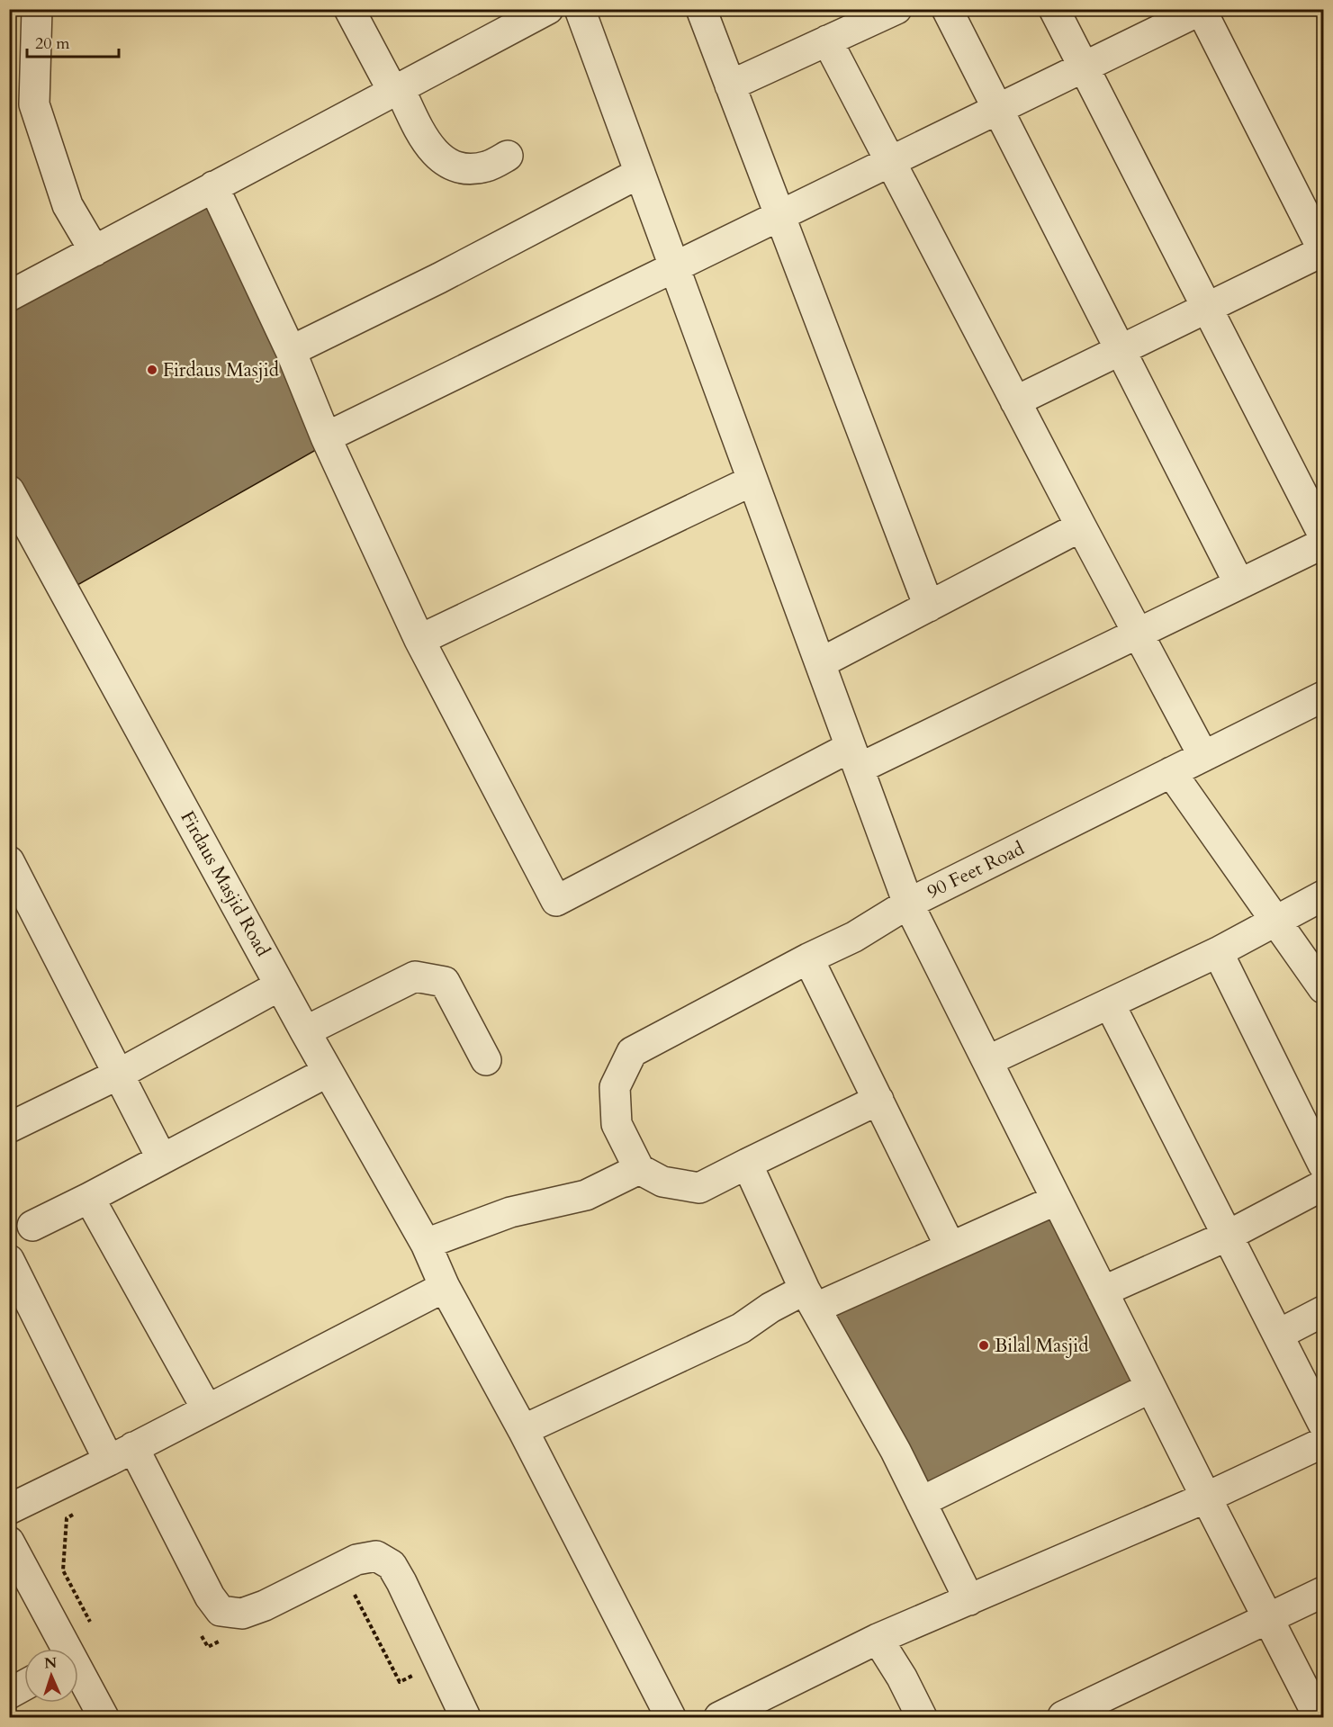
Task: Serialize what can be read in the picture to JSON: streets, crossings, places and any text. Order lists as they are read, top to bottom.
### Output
{
  "streets": {
    "street": ["90 Feet Road", "Firdaus Masjid Road"]
  },
  "places": ["Firdaus Masjid", "Bilal Masjid"],
  "scale_bar": "20 m",
  "north": "top"
}
